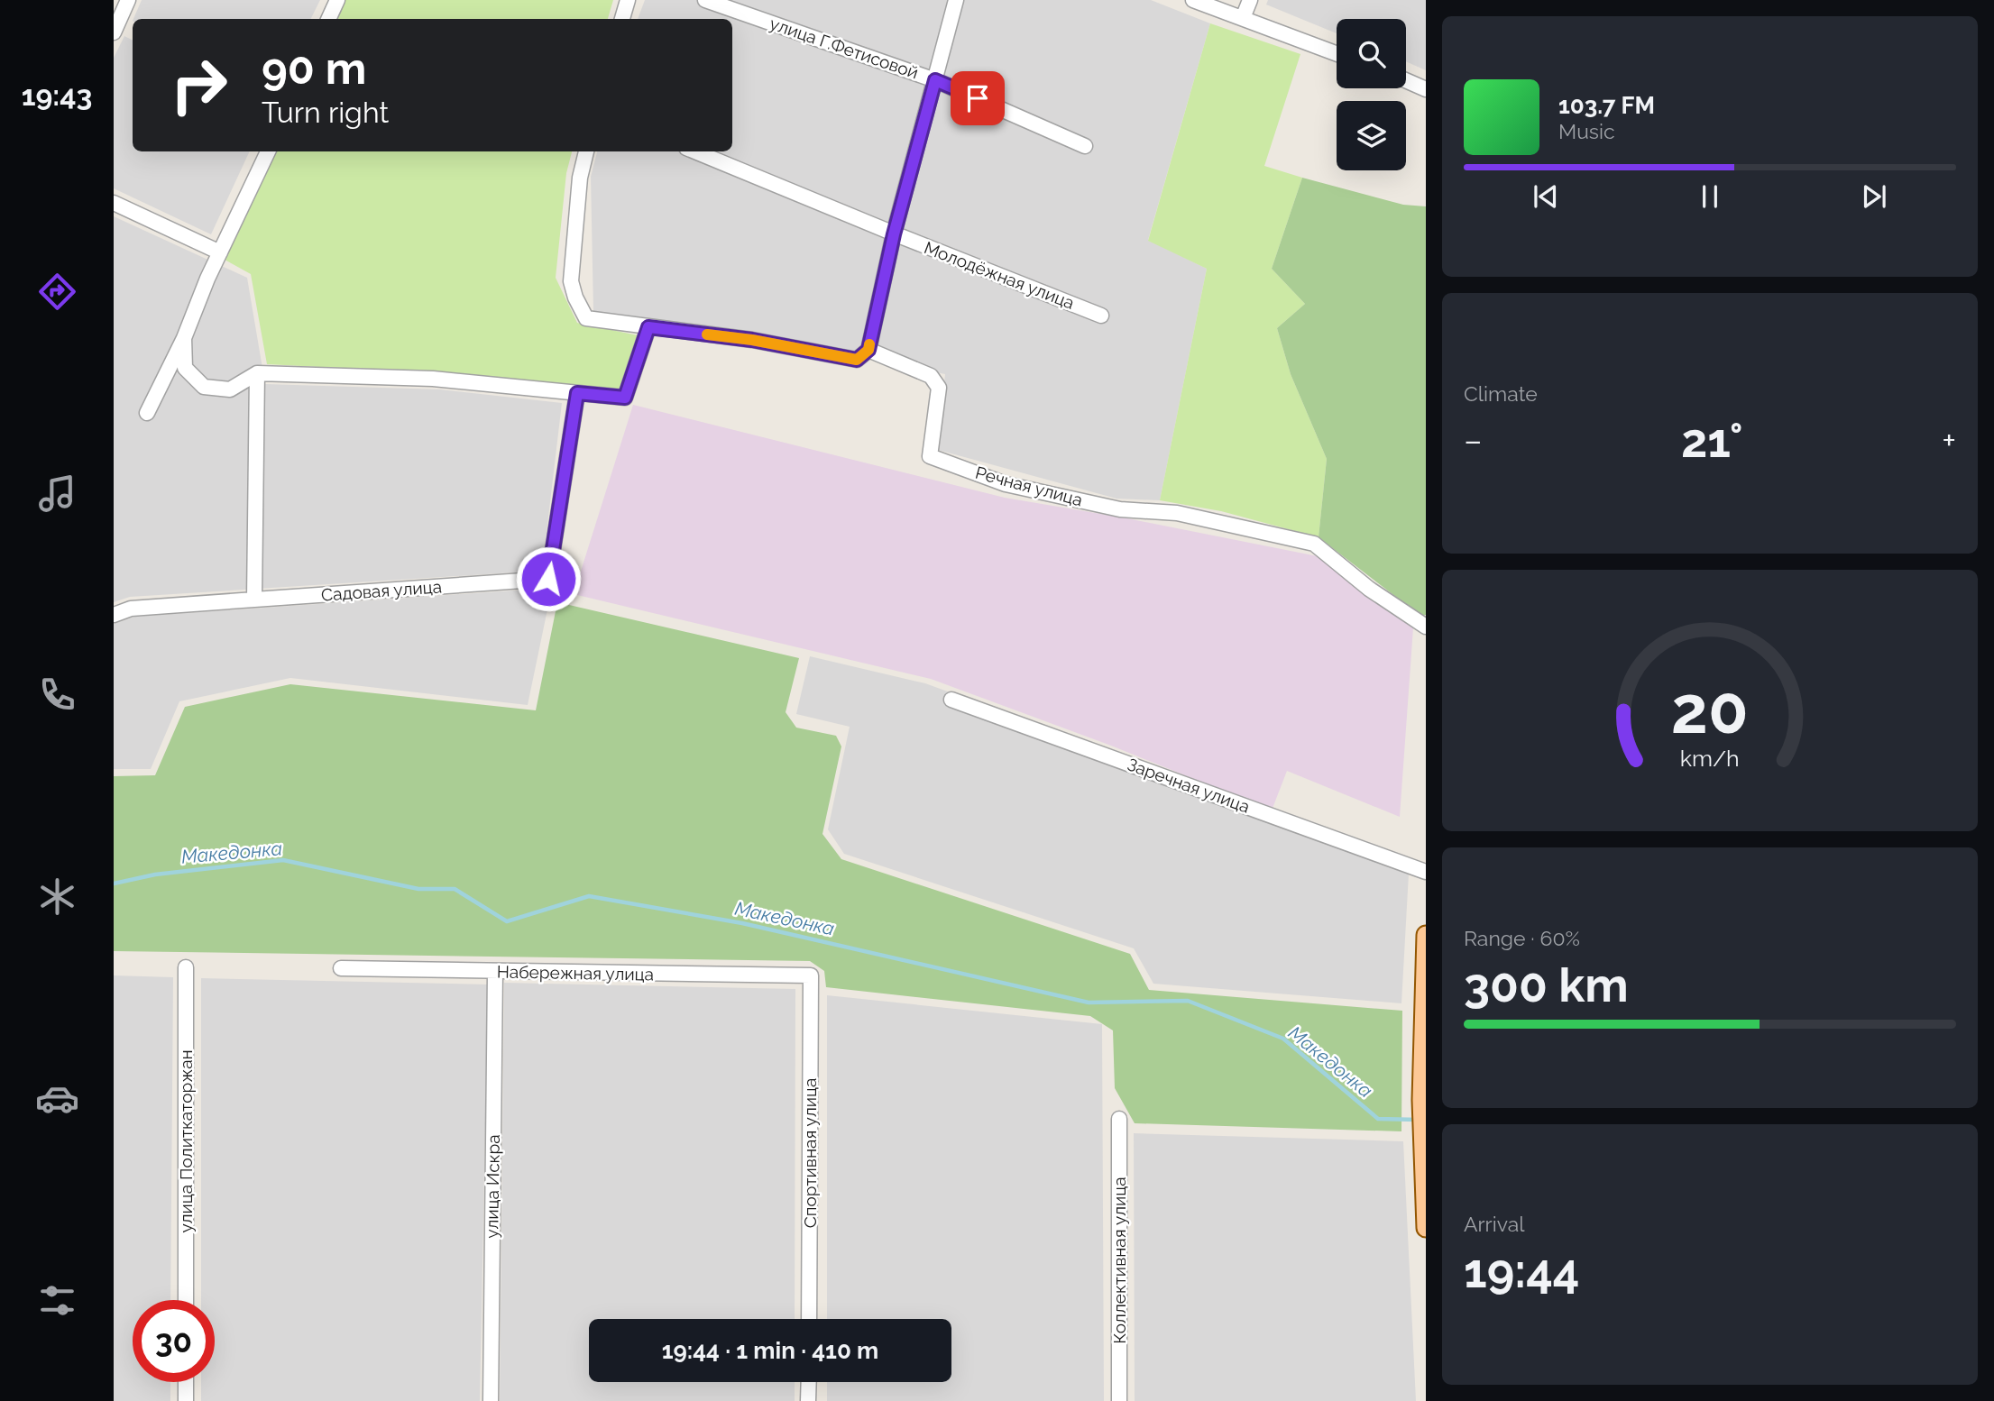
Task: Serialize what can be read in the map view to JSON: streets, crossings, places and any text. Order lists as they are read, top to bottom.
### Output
{
  "streets": {
    "street": [
      "улица Г.Фетисовой",
      "Молодёжная улица",
      "Речная улица",
      "Садовая улица",
      "Заречная улица",
      "Набережная улица",
      "улица Политкаторжан",
      "Спортивная улица",
      "улица Искра",
      "Коллективная улица"
    ]
  },
  "crossings": [
    ["Набережная улица", "Спортивная улица"],
    ["Набережная улица", "улица Искра"]
  ],
  "water": ["Македонка"],
  "page": {
    "tabs": "19:43",
    "turn": ["90 m", "Turn right"],
    "song": ["103.7 FM", "Music"],
    "tile": [
      "Climate",
      ["Range · 60%", "300 km"],
      ["Arrival", "19:44"]
    ],
    "heat": ["−", "21°", "+"],
    "limit": "30",
    "trip": "19:44 · 1 min · 410 m",
    "gauge": ["20", "km/h"]
  }
}
